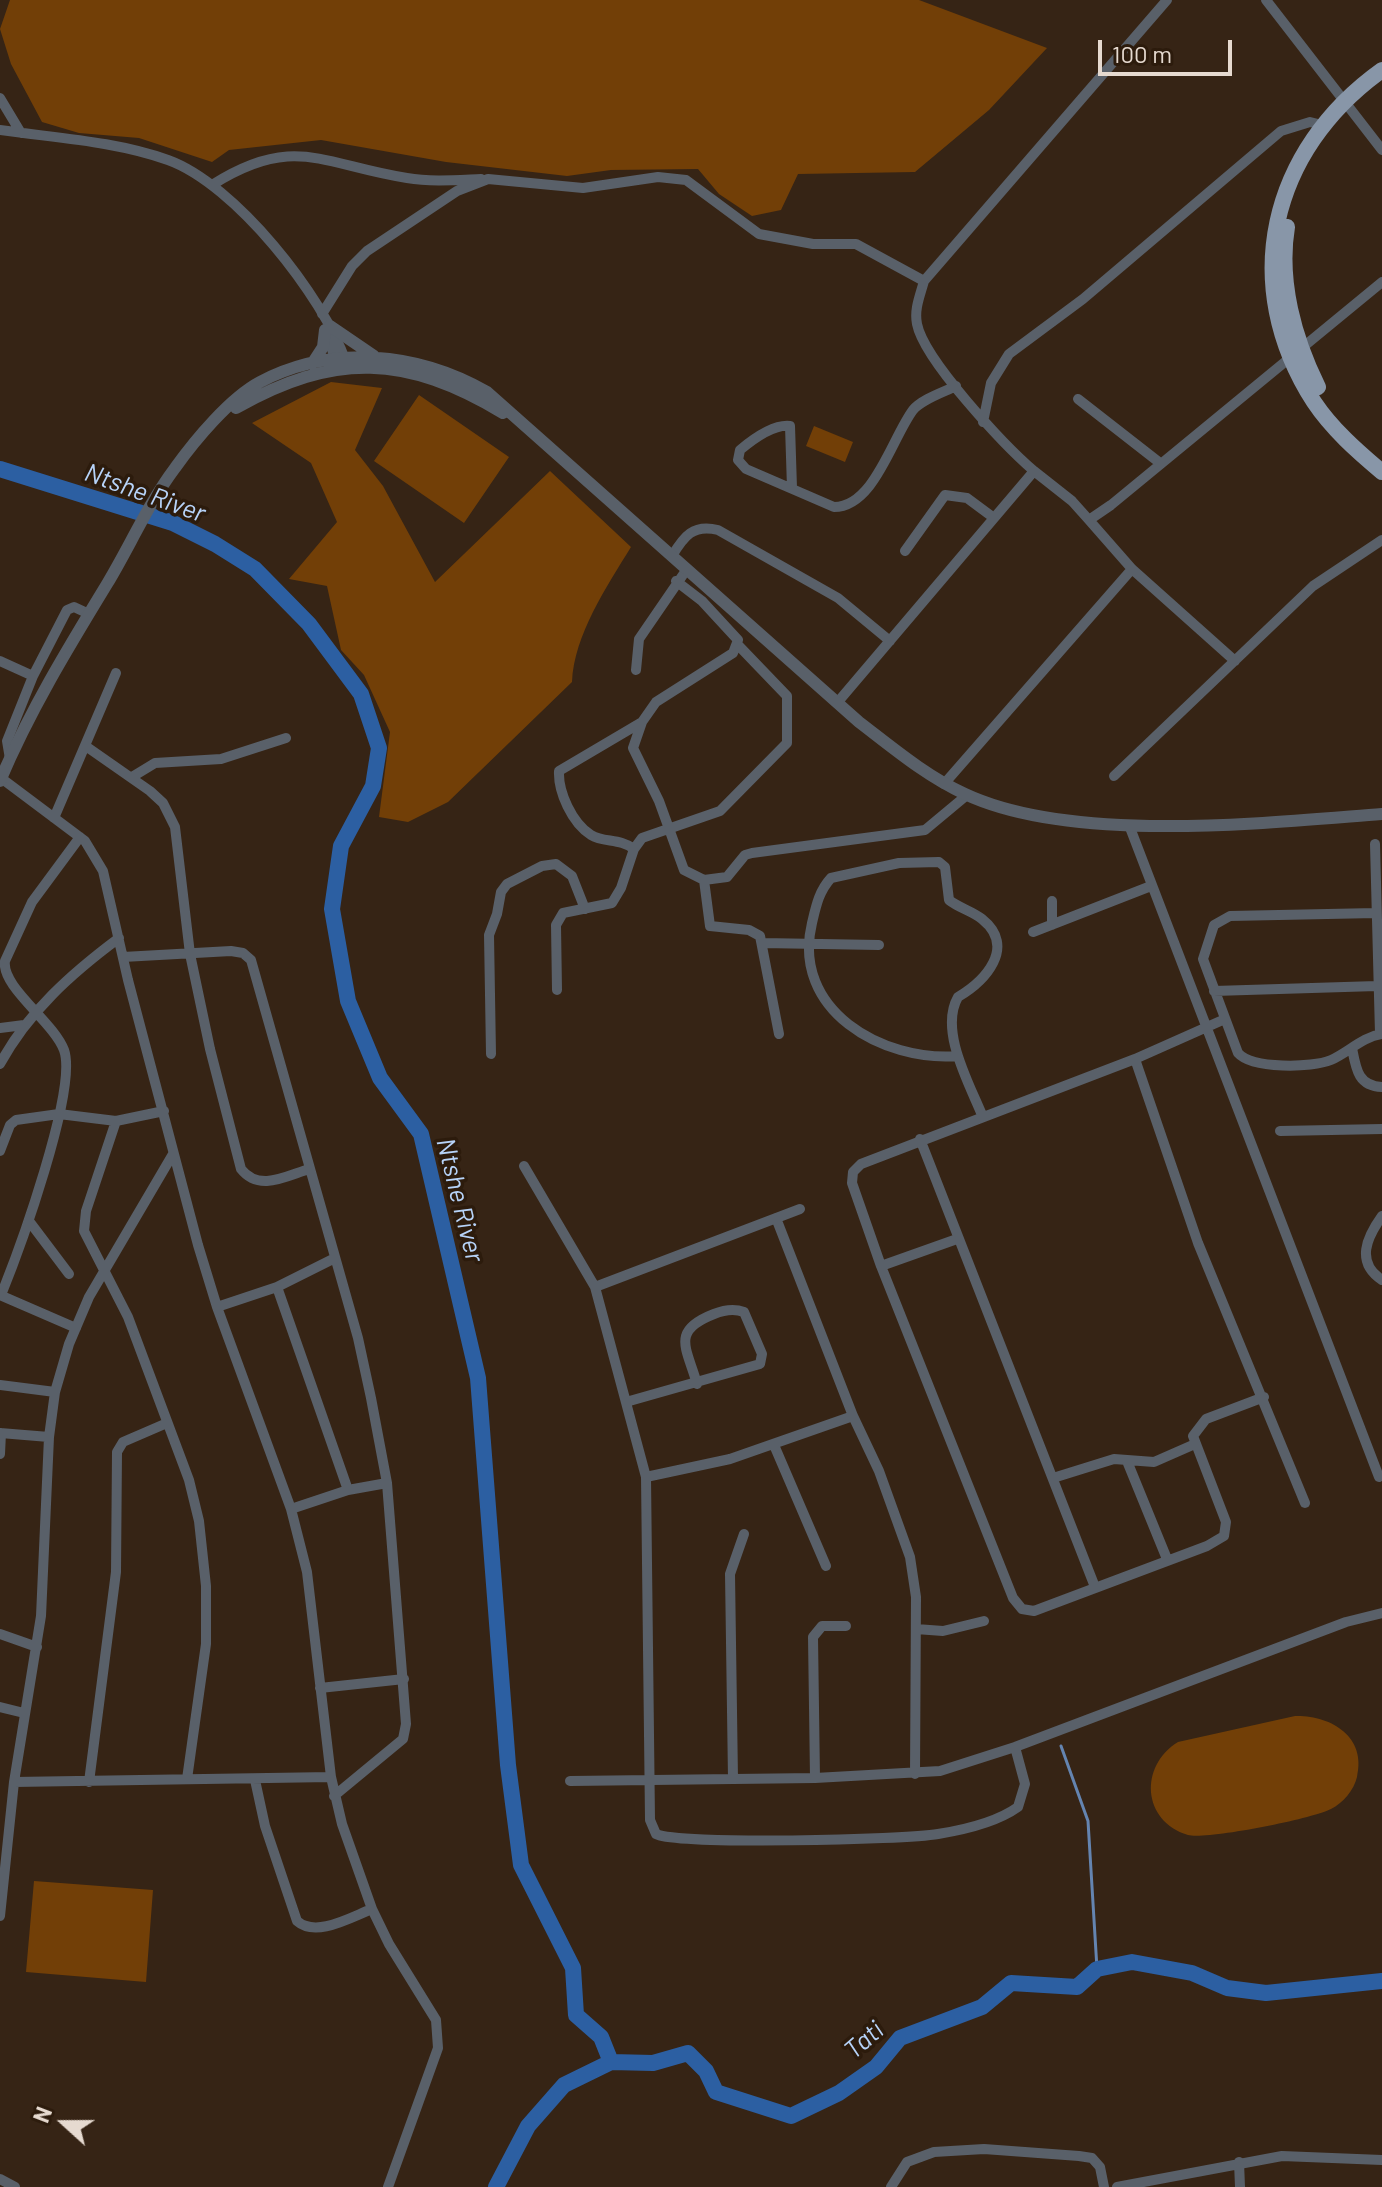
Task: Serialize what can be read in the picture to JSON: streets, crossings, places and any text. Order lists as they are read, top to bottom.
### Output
{
  "water": ["Ntshe River", "Tati"],
  "scale_bar": "100 m",
  "north": "left"
}
